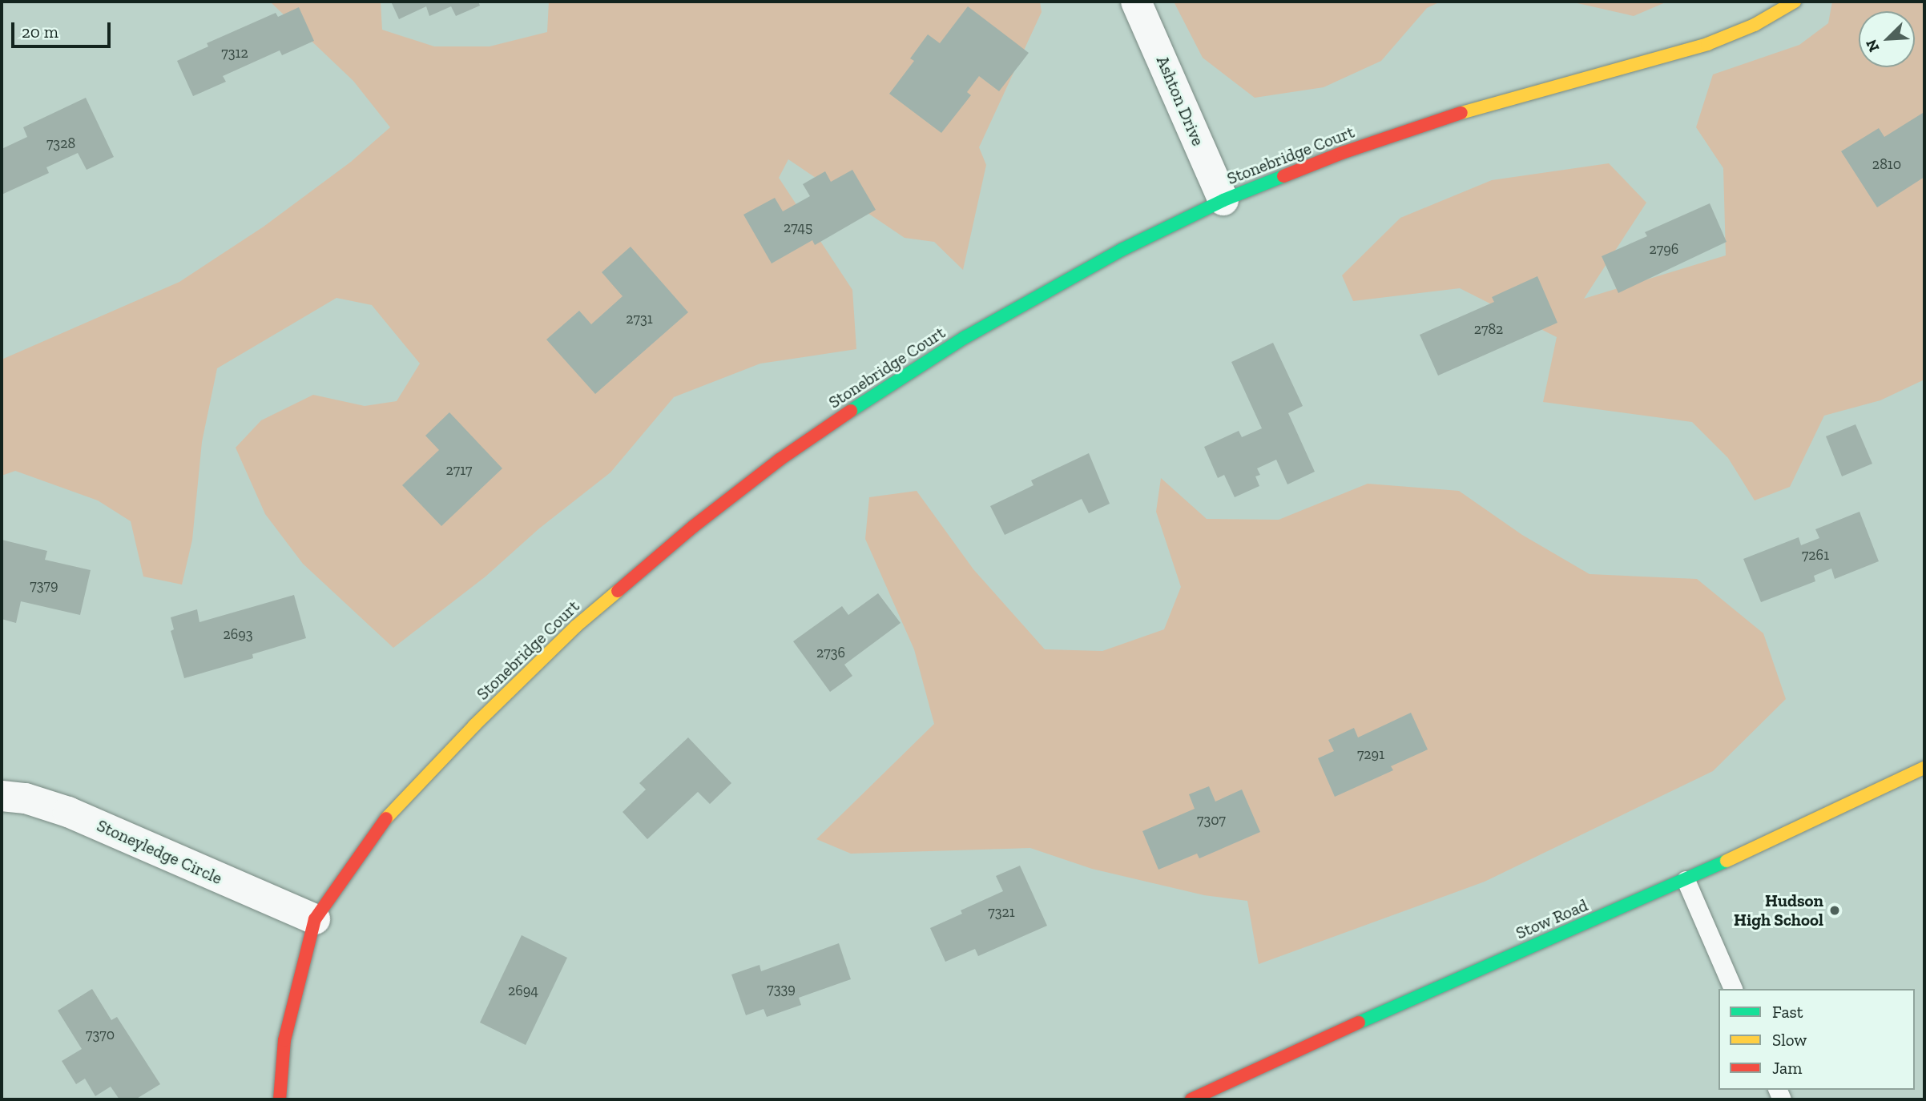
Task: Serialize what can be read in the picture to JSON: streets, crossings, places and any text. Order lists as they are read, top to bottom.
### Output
{
  "streets": {
    "street": [
      "Ashton Drive",
      "Stonebridge Court",
      "Stoneyledge Circle",
      "Stow Road"
    ]
  },
  "crossings": [
    ["Ashton Drive", "Stonebridge Court"],
    ["Stonebridge Court", "Stoneyledge Circle"]
  ],
  "places": ["Hudson High School"],
  "house_numbers": [
    "7312",
    "7328",
    "2810",
    "2745",
    "2796",
    "2731",
    "2782",
    "2717",
    "7261",
    "7379",
    "2693",
    "2736",
    "7291",
    "7307",
    "7321",
    "7339",
    "2694",
    "7370"
  ],
  "legend": ["Fast", "Slow", "Jam"],
  "scale_bar": "20 m",
  "north": "bottom left"
}
